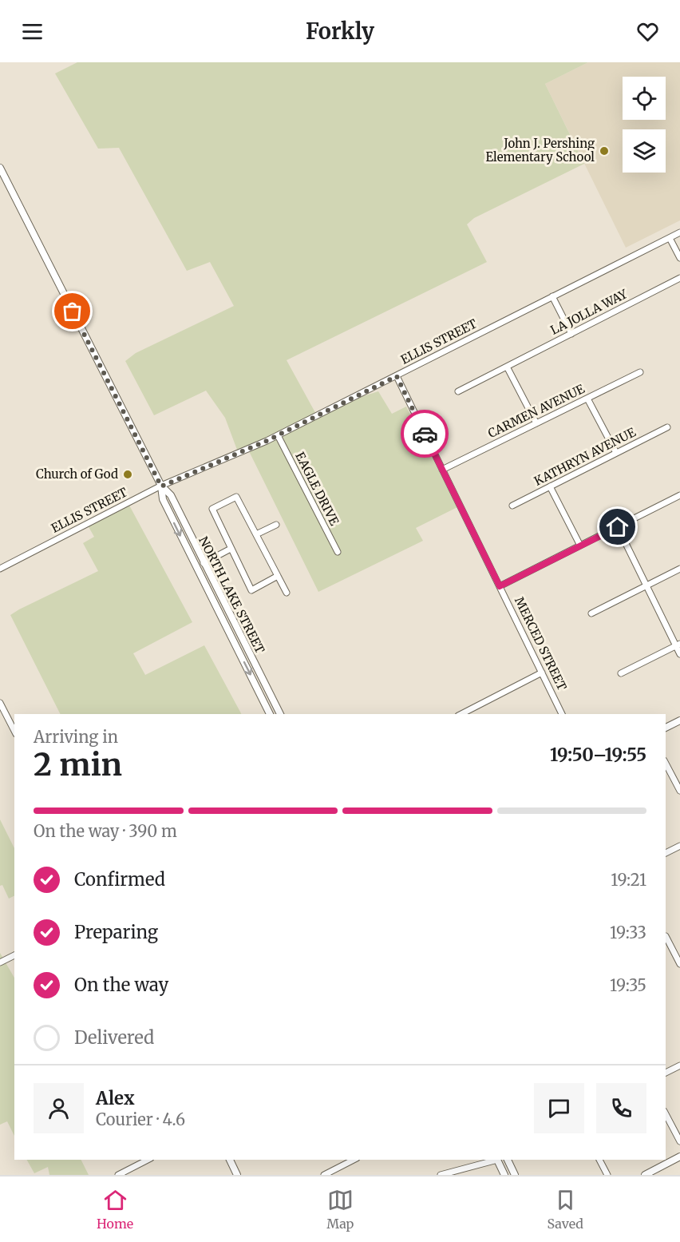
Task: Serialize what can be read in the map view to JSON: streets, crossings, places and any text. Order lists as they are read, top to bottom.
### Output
{
  "streets": {
    "street": [
      "LA JOLLA WAY",
      "ELLIS STREET",
      "CARMEN AVENUE",
      "KATHRYN AVENUE",
      "EAGLE DRIVE",
      "NORTH LAKE STREET",
      "MERCED STREET"
    ]
  },
  "crossings": [
    ["ELLIS STREET", "EAGLE DRIVE"],
    ["ELLIS STREET", "NORTH LAKE STREET"],
    ["ELLIS STREET", "MERCED STREET"],
    ["CARMEN AVENUE", "MERCED STREET"]
  ],
  "places": ["John J. Pershing Elementary School", "Church of God"],
  "page": {
    "header": "Forkly",
    "heading": ["2 min", "Arriving in", "19:50–19:55"],
    "panel": ["Alex", "Courier · 4.6"],
    "bar": "On the way · 390 m",
    "list": [
      ["Confirmed", "19:21"],
      ["Preparing", "19:33"],
      ["On the way", "19:35"],
      "Delivered"
    ],
    "tabs": ["Home", "Map", "Saved"]
  }
}
